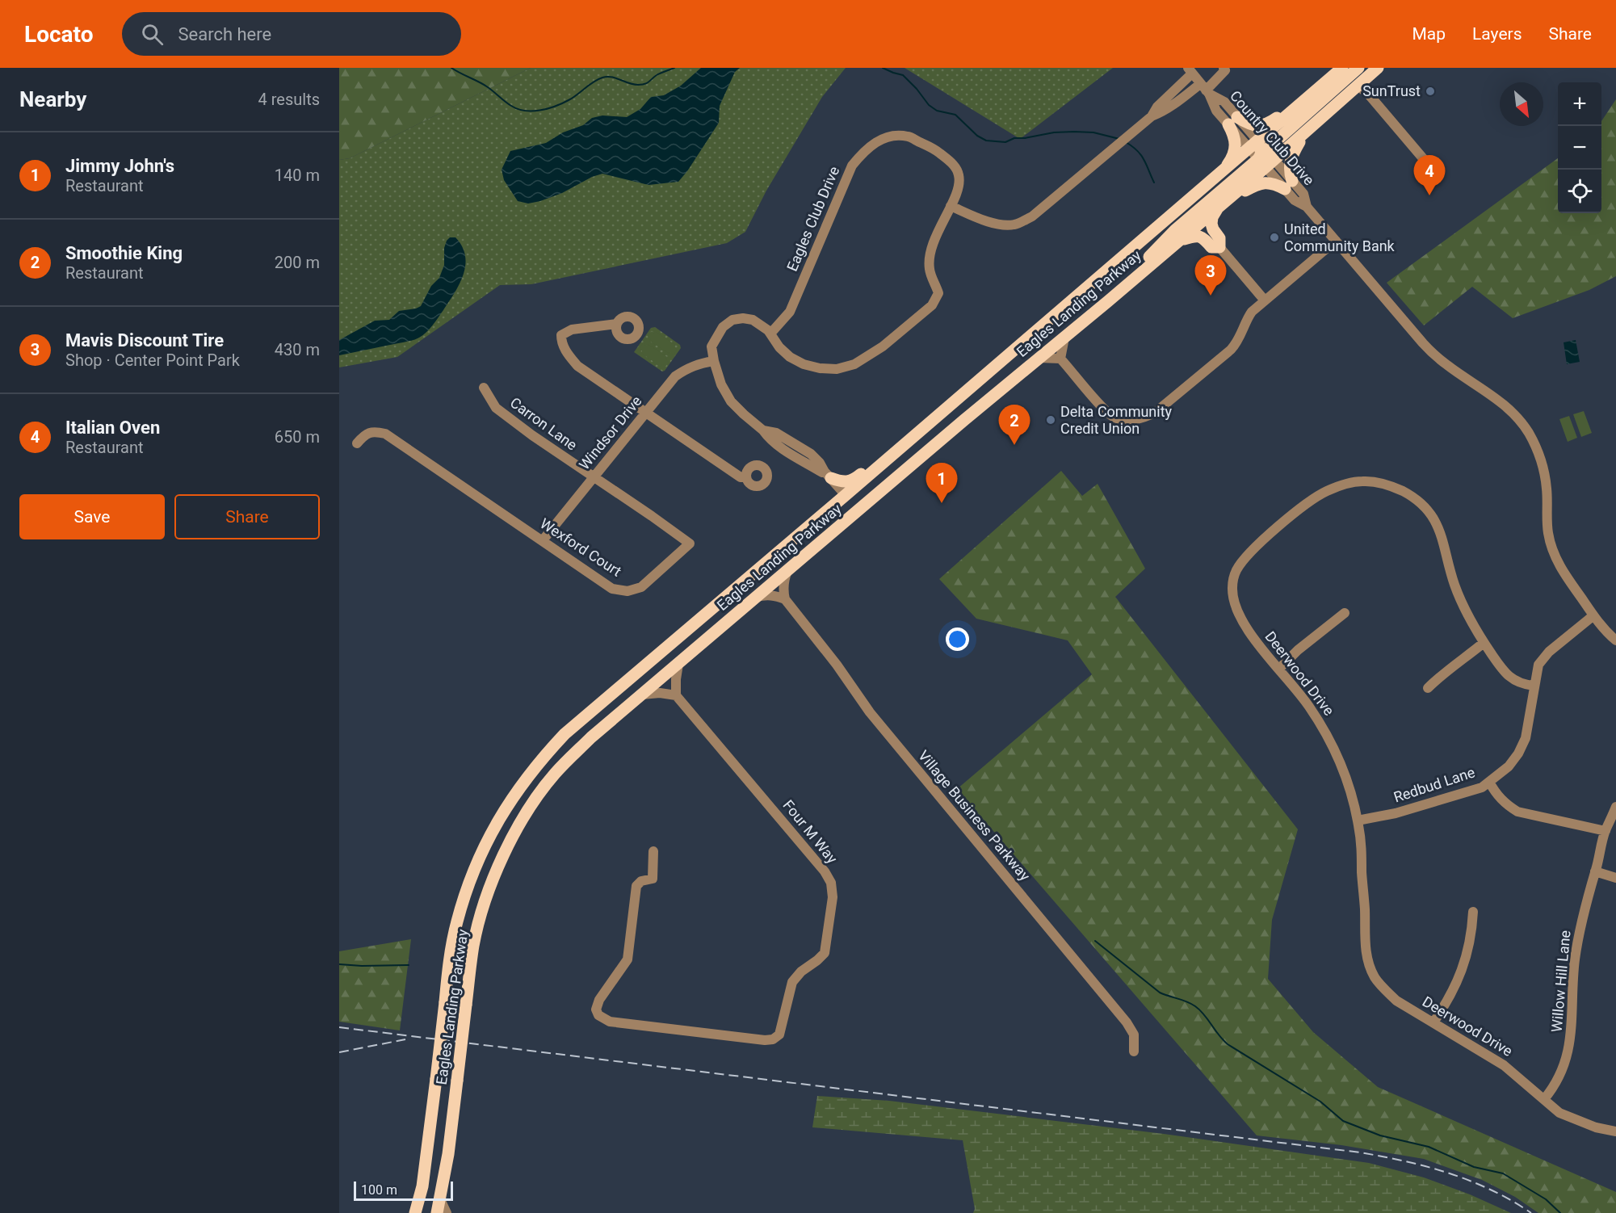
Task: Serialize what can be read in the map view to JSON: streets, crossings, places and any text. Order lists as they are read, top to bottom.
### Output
{
  "streets": {
    "main road": ["Eagles Landing Parkway"],
    "street": [
      "Country Club Drive",
      "Eagles Club Drive",
      "Carron Lane",
      "Windsor Drive",
      "Wexford Court",
      "Deerwood Drive",
      "Redbud Lane",
      "Village Business Parkway",
      "Four M Way",
      "Willow Hill Lane"
    ]
  },
  "crossings": [
    ["Country Club Drive", "Eagles Landing Parkway"],
    ["Country Club Drive", "Redbud Lane"],
    ["Eagles Club Drive", "Windsor Drive"],
    ["Carron Lane", "Windsor Drive"],
    ["Carron Lane", "Wexford Court"],
    ["Windsor Drive", "Wexford Court"],
    ["Deerwood Drive", "Redbud Lane"],
    ["Deerwood Drive", "Willow Hill Lane"]
  ],
  "places": ["SunTrust", "United Community Bank", "Delta Community Credit Union"],
  "scale_bar": "100 m",
  "north": "bottom right",
  "page": {
    "header": "Locato",
    "search": "Search here",
    "nav": ["Map", "Layers", "Share"],
    "heading": ["Nearby", "4 results"],
    "map_buttons": ["+", "−"],
    "list": [
      {
        "mark": "1",
        "name": "Jimmy John's",
        "note": "Restaurant",
        "value": "140 m"
      },
      {
        "mark": "2",
        "name": "Smoothie King",
        "note": "Restaurant",
        "value": "200 m"
      },
      {
        "mark": "3",
        "name": "Mavis Discount Tire",
        "note": "Shop · Center Point Park",
        "value": "430 m"
      },
      {
        "mark": "4",
        "name": "Italian Oven",
        "note": "Restaurant",
        "value": "650 m"
      }
    ],
    "pins": [
      "4",
      "3",
      "2",
      "1"
    ],
    "buttons": ["Save", "Share"],
    "scale": "100 m"
  }
}
